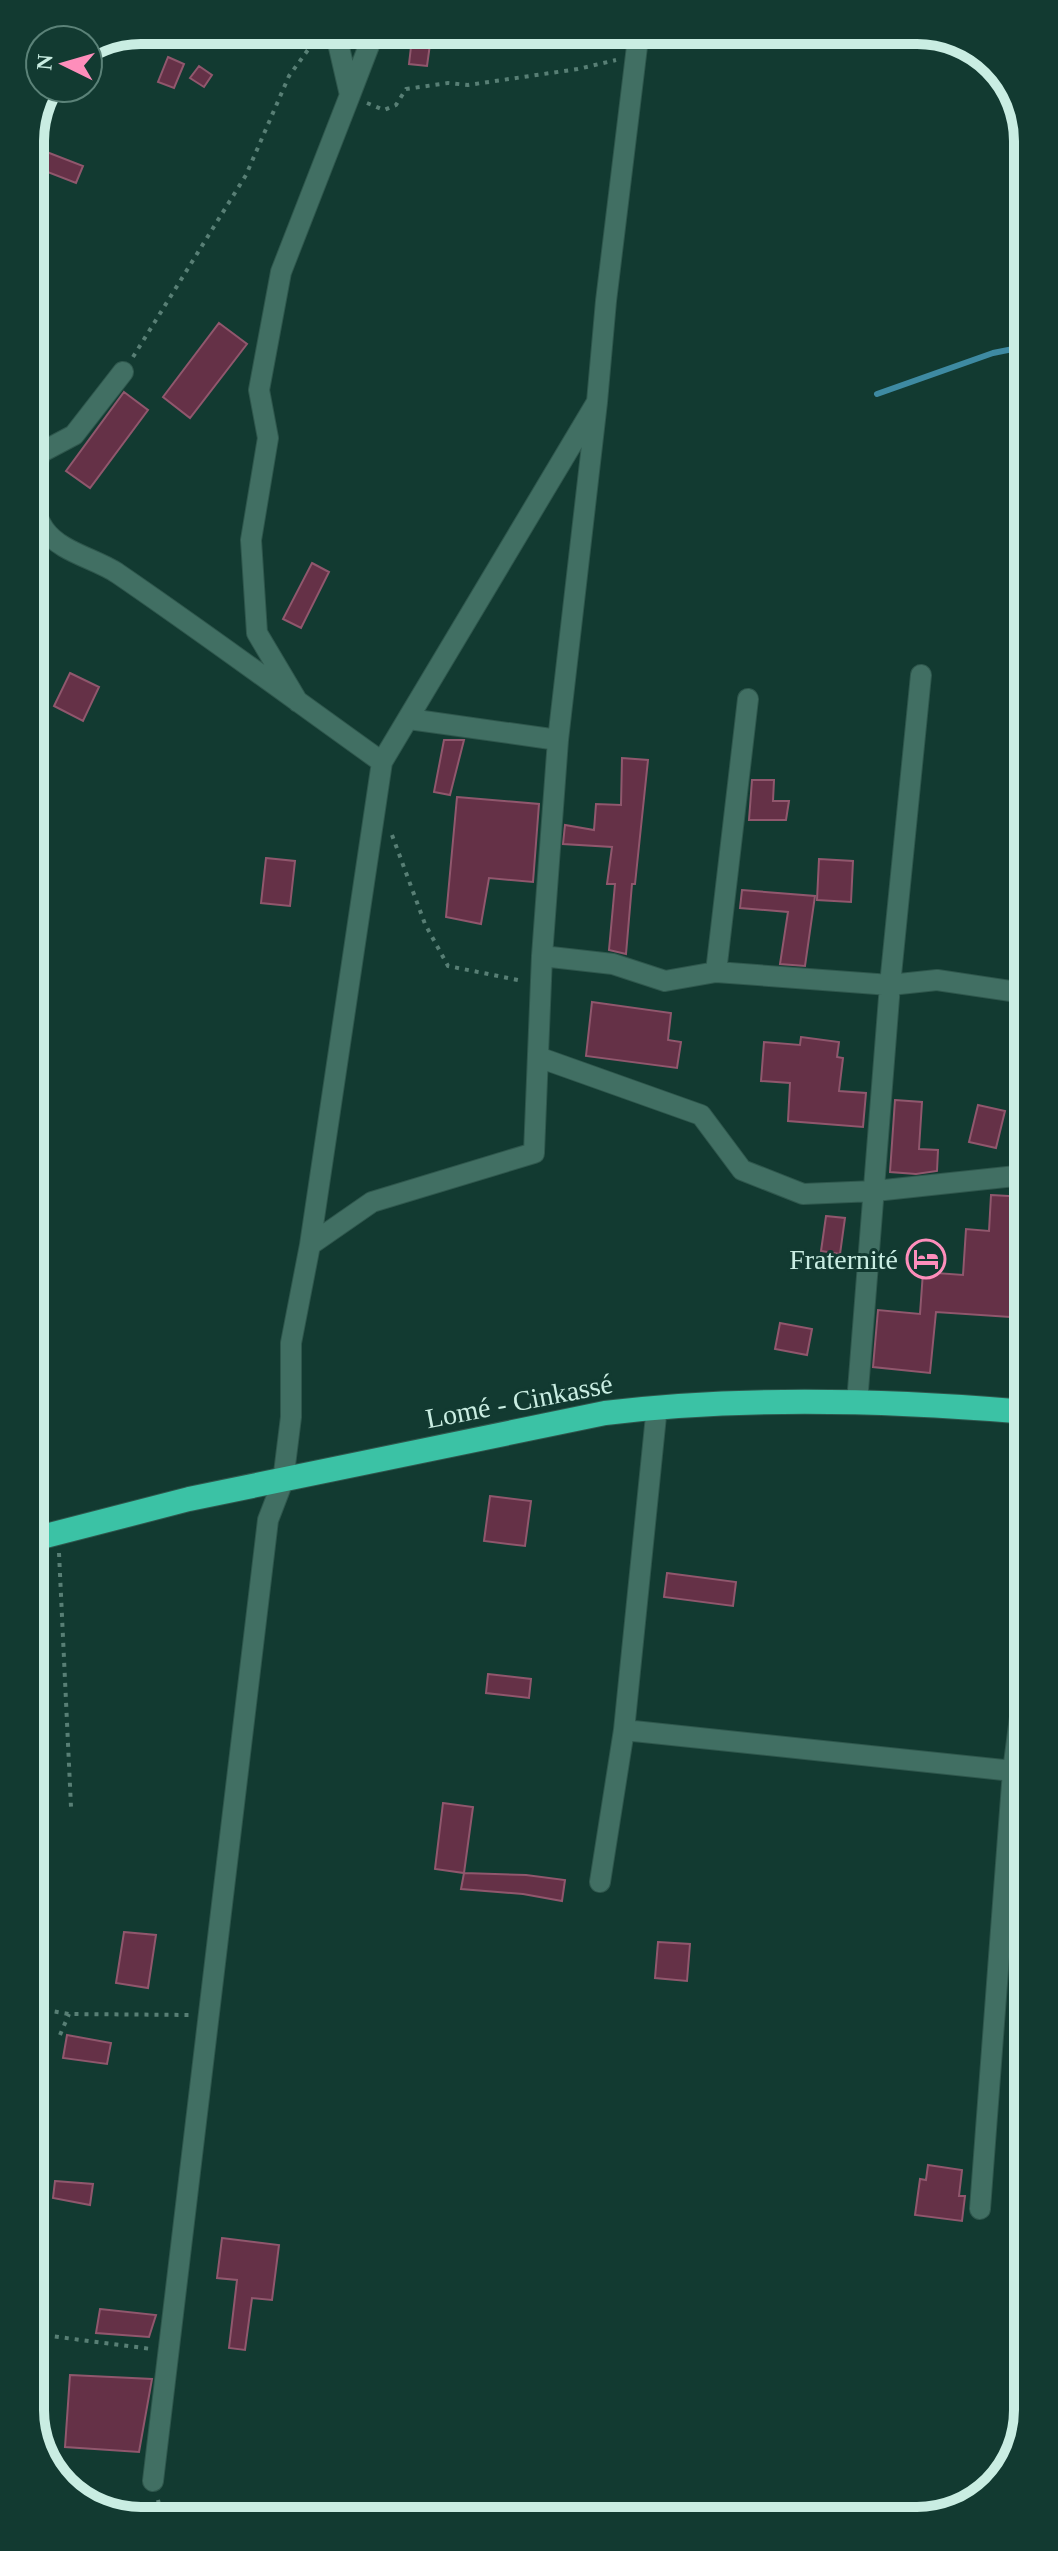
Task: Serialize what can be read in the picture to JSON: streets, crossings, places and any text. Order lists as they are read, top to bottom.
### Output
{
  "streets": {
    "highway": ["Lomé - Cinkassé"]
  },
  "places": {
    "hotel": ["Fraternité"]
  },
  "north": "left"
}
